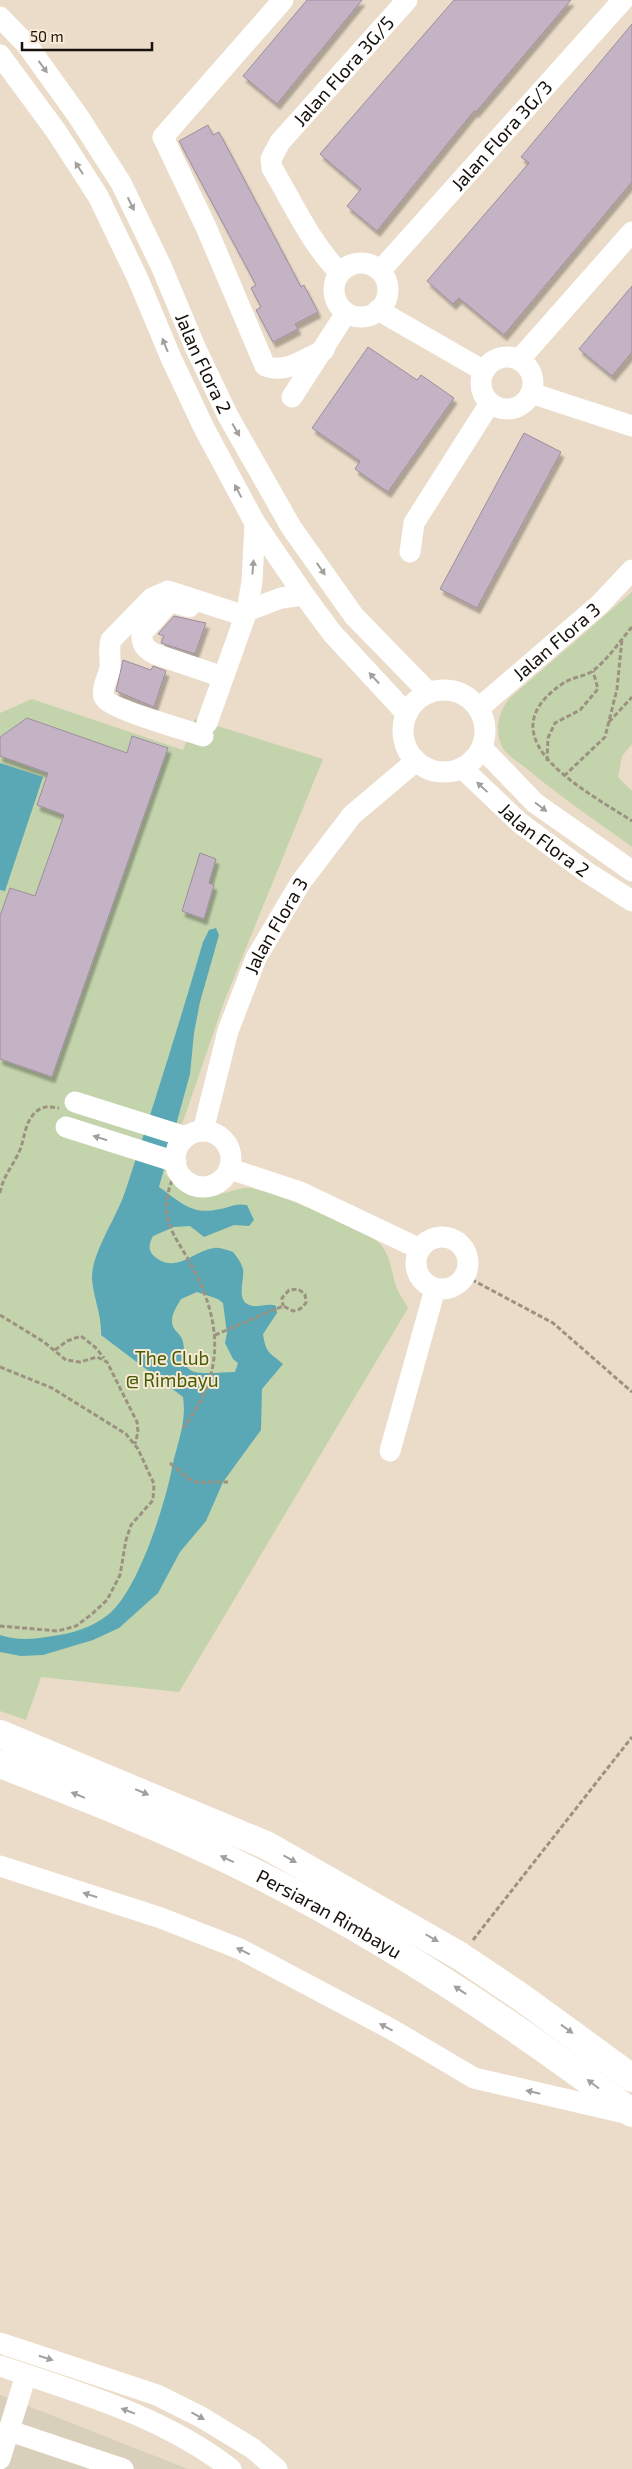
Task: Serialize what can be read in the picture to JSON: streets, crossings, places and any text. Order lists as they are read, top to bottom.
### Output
{
  "streets": {
    "main road": ["Persiaran Rimbayu"],
    "street": [
      "Jalan Flora 3G/5",
      "Jalan Flora 3G/3",
      "Jalan Flora 2",
      "Jalan Flora 3"
    ]
  },
  "crossings": [
    ["Jalan Flora 3G/5", "Jalan Flora 3G/3"],
    ["Jalan Flora 2", "Jalan Flora 3"]
  ],
  "parks": ["The Club @ Rimbayu"],
  "scale_bar": "50 m"
}
